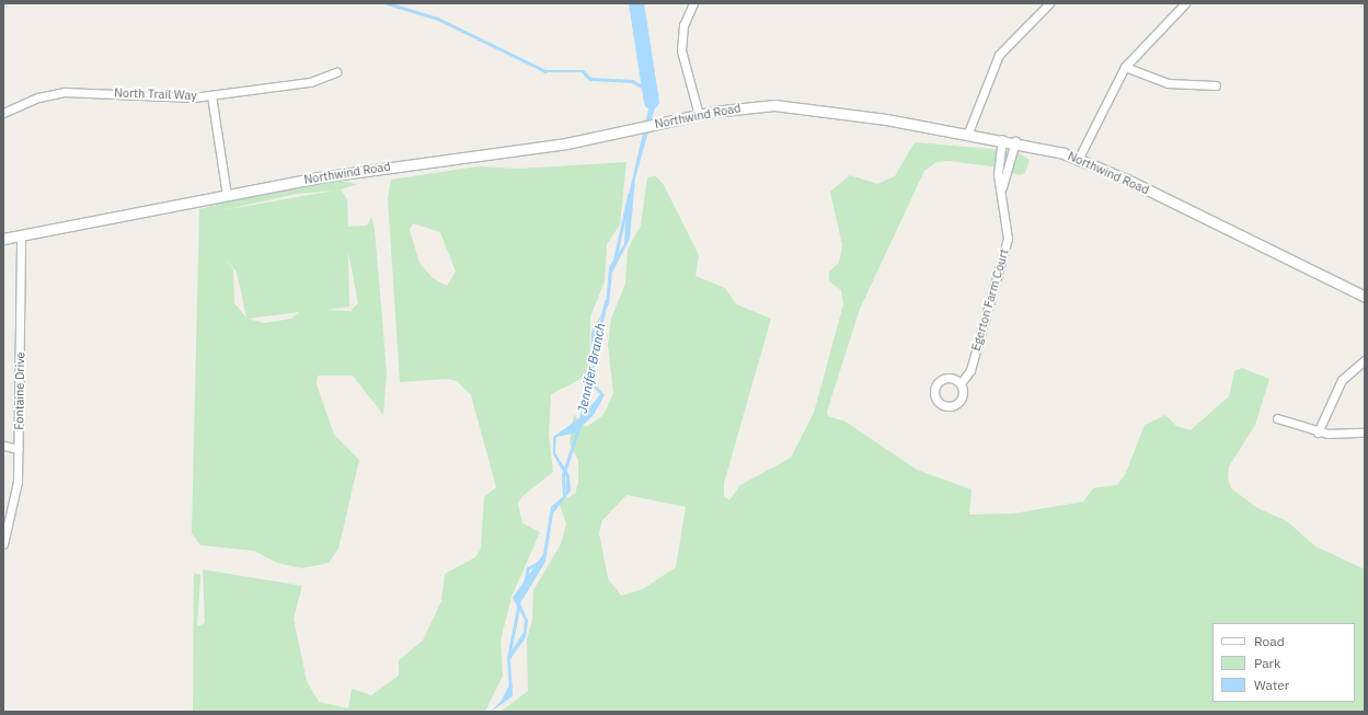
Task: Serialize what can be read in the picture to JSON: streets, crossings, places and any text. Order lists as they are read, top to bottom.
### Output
{
  "streets": {
    "street": [
      "North Trail Way",
      "Northwind Road",
      "Egerton Farm Court",
      "Fontaine Drive"
    ]
  },
  "crossings": [
    ["Northwind Road", "Egerton Farm Court"],
    ["Northwind Road", "Fontaine Drive"]
  ],
  "water": ["Jennifer Branch"],
  "legend": ["Road", "Park", "Water"]
}
